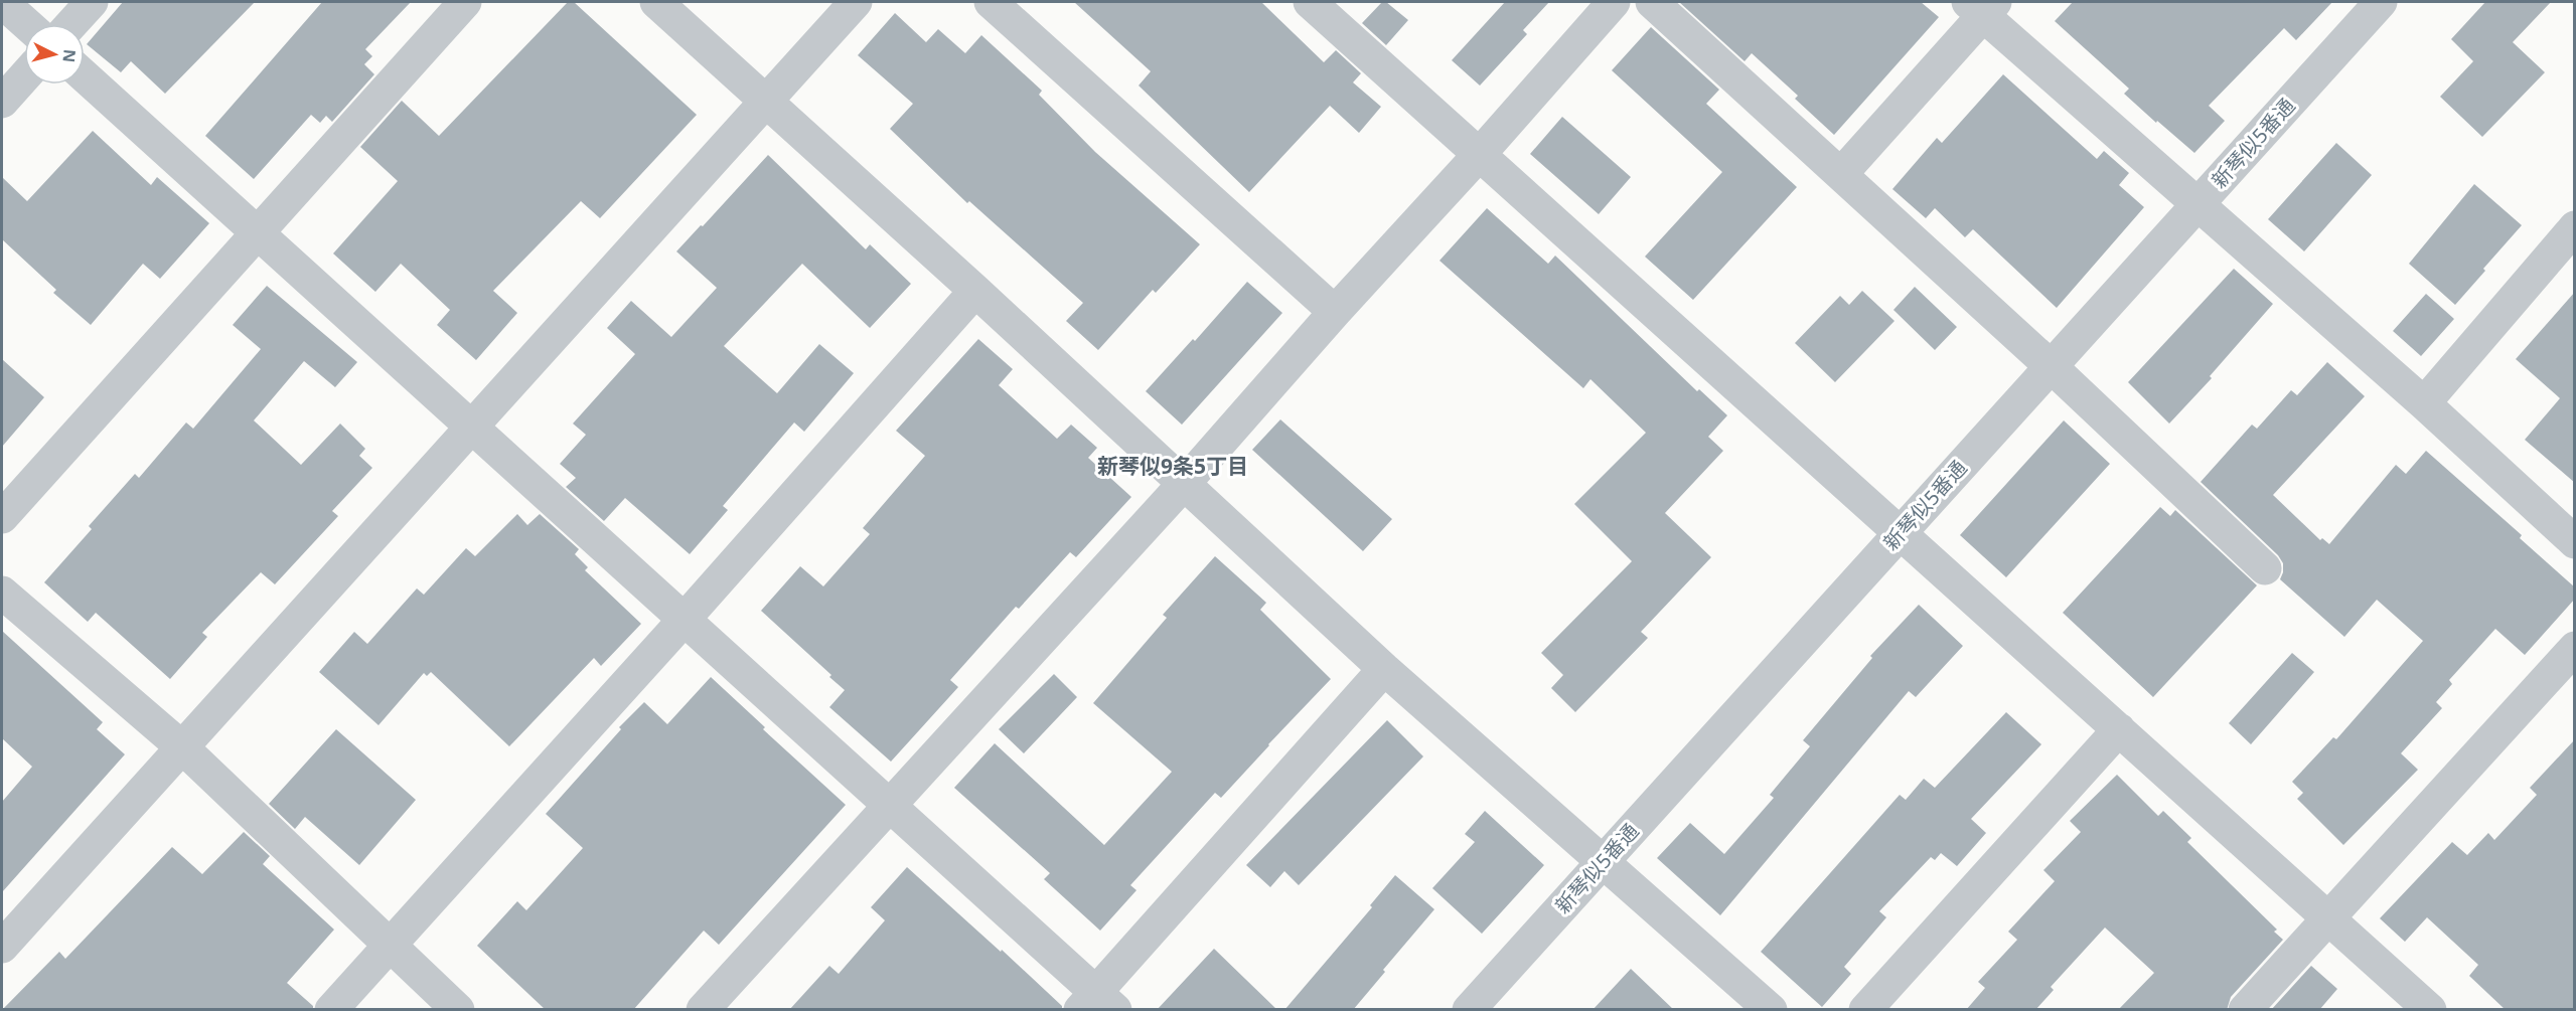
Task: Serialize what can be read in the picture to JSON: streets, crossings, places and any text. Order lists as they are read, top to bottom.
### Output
{
  "streets": {
    "street": ["新琴似5番通"]
  },
  "districts": ["新琴似9条5丁目"],
  "north": "right"
}
